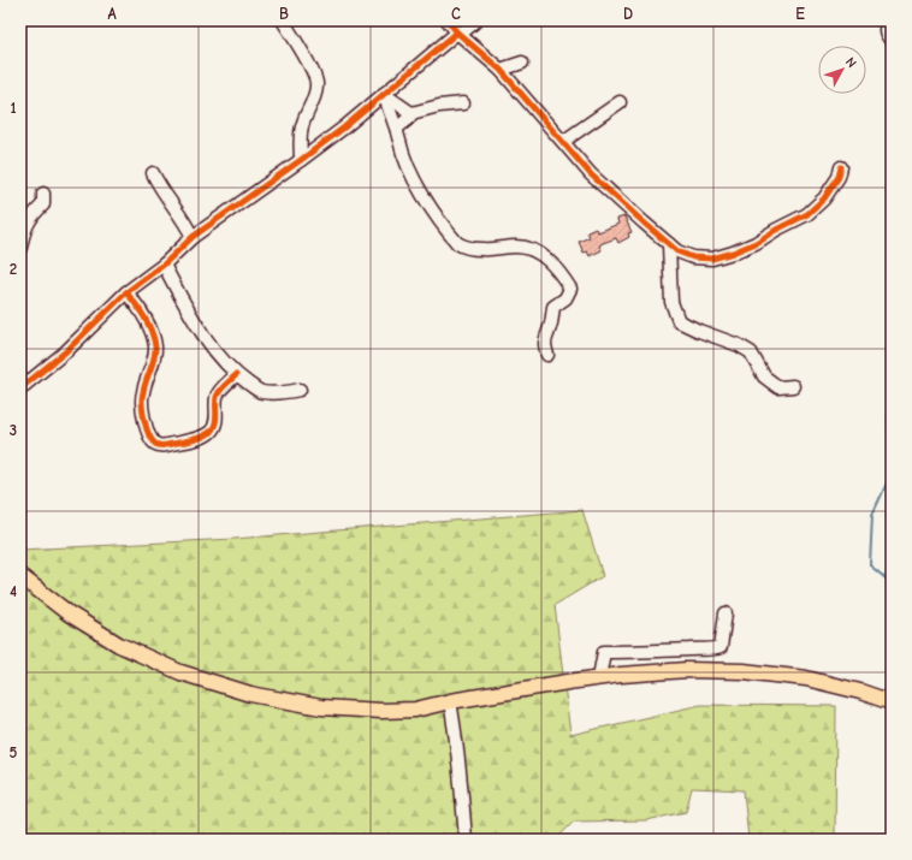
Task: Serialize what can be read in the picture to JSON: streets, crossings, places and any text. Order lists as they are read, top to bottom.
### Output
{
  "north": "top right",
  "grid": {
    "columns": [
      "A",
      "B",
      "C",
      "D",
      "E"
    ],
    "rows": [
      "1",
      "2",
      "3",
      "4",
      "5"
    ]
  }
}
